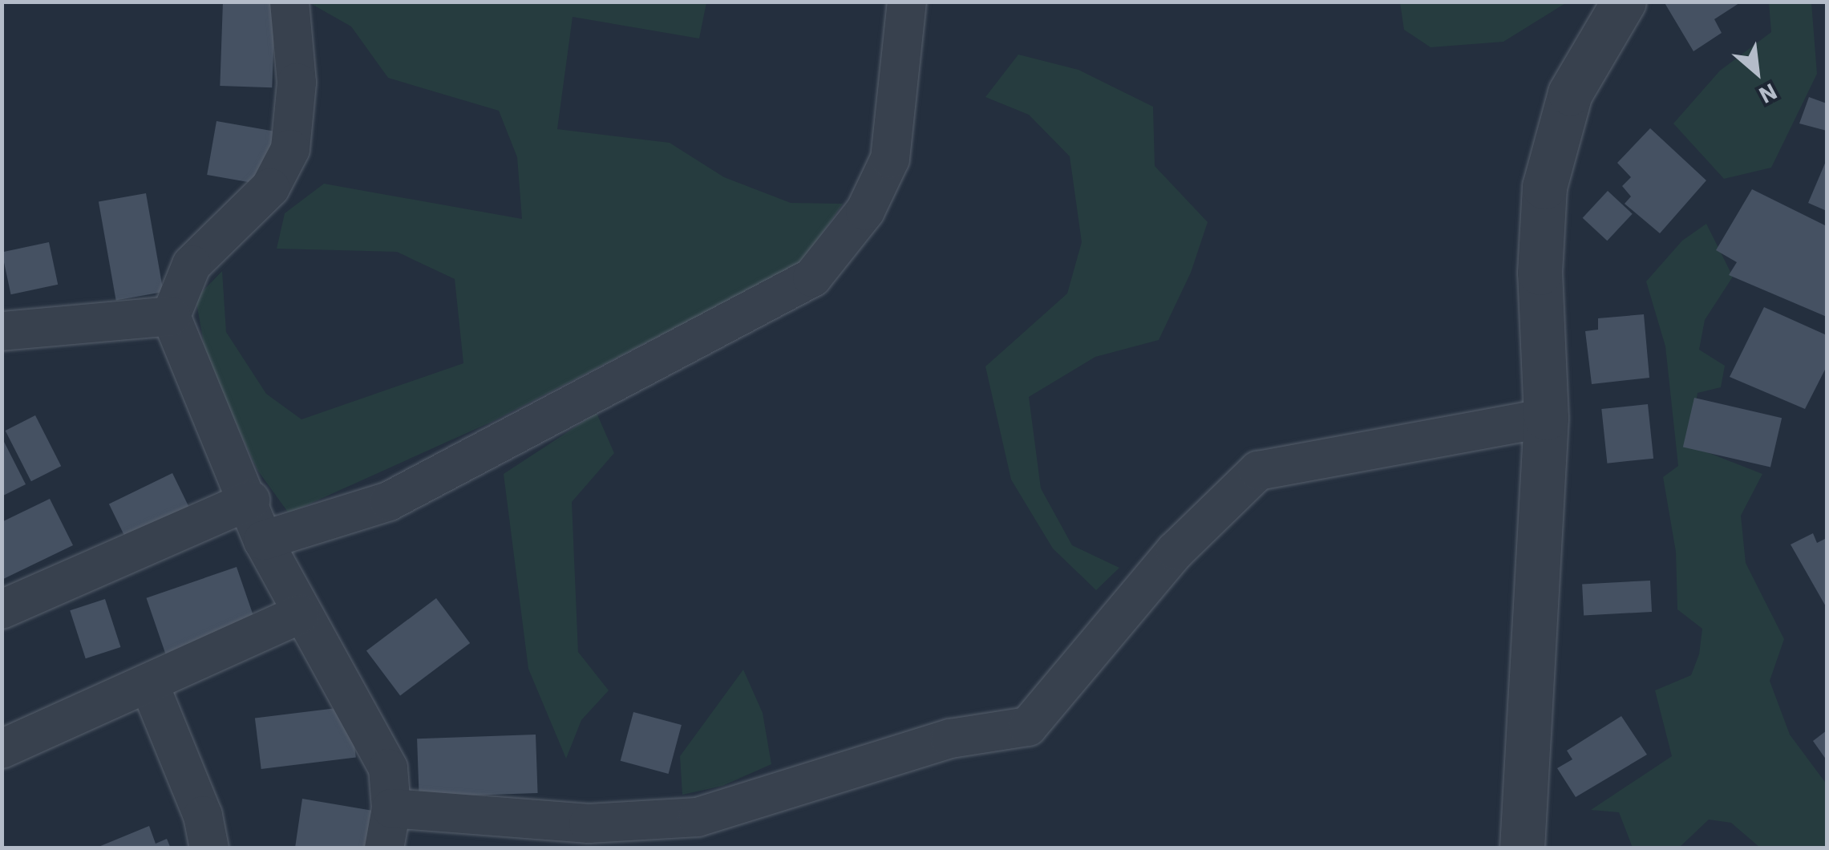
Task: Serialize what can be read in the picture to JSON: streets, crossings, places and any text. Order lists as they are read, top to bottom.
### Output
{
  "north": "bottom right"
}
